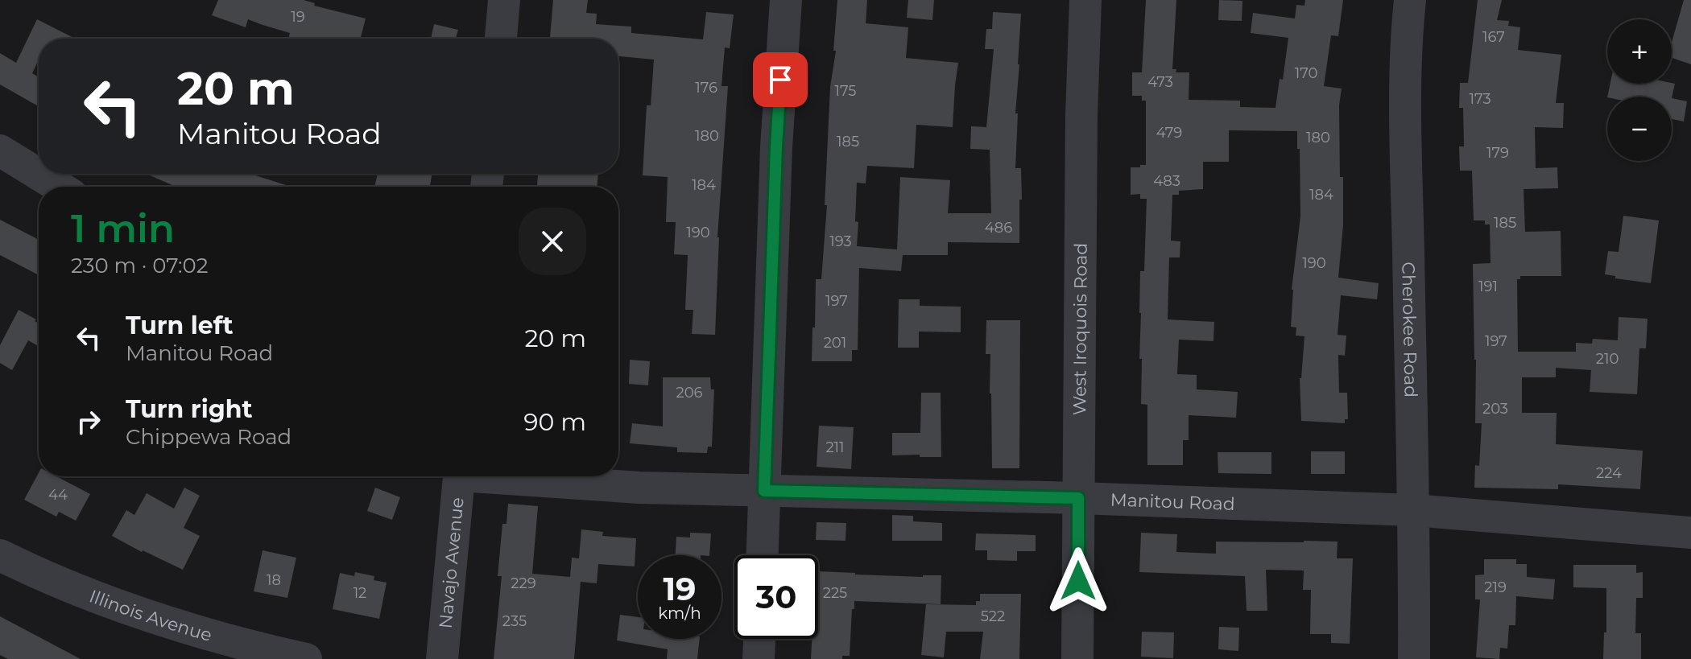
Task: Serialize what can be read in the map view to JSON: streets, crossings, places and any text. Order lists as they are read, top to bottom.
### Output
{
  "streets": {
    "street": [
      "West Iroquois Road",
      "Cherokee Road",
      "Manitou Road",
      "Navajo Avenue",
      "Illinois Avenue"
    ]
  },
  "crossings": [
    ["West Iroquois Road", "Manitou Road"],
    ["Cherokee Road", "Manitou Road"]
  ],
  "house_numbers": [
    "19",
    "167",
    "170",
    "473",
    "176",
    "175",
    "173",
    "479",
    "180",
    "180",
    "185",
    "179",
    "483",
    "184",
    "184",
    "185",
    "486",
    "190",
    "193",
    "190",
    "191",
    "197",
    "197",
    "201",
    "210",
    "206",
    "203",
    "211",
    "224",
    "44",
    "18",
    "229",
    "219",
    "12",
    "225",
    "522",
    "235"
  ],
  "page": {
    "map_buttons": ["+", "−"],
    "turn": ["20 m", "Manitou Road"],
    "heading": ["1 min", "230 m · 07:02"],
    "list": [
      {
        "name": "Turn left",
        "note": "Manitou Road",
        "value": "20 m"
      },
      {
        "name": "Turn right",
        "note": "Chippewa Road",
        "value": "90 m"
      }
    ],
    "speed": "19 km/h",
    "limit": "30"
  }
}
